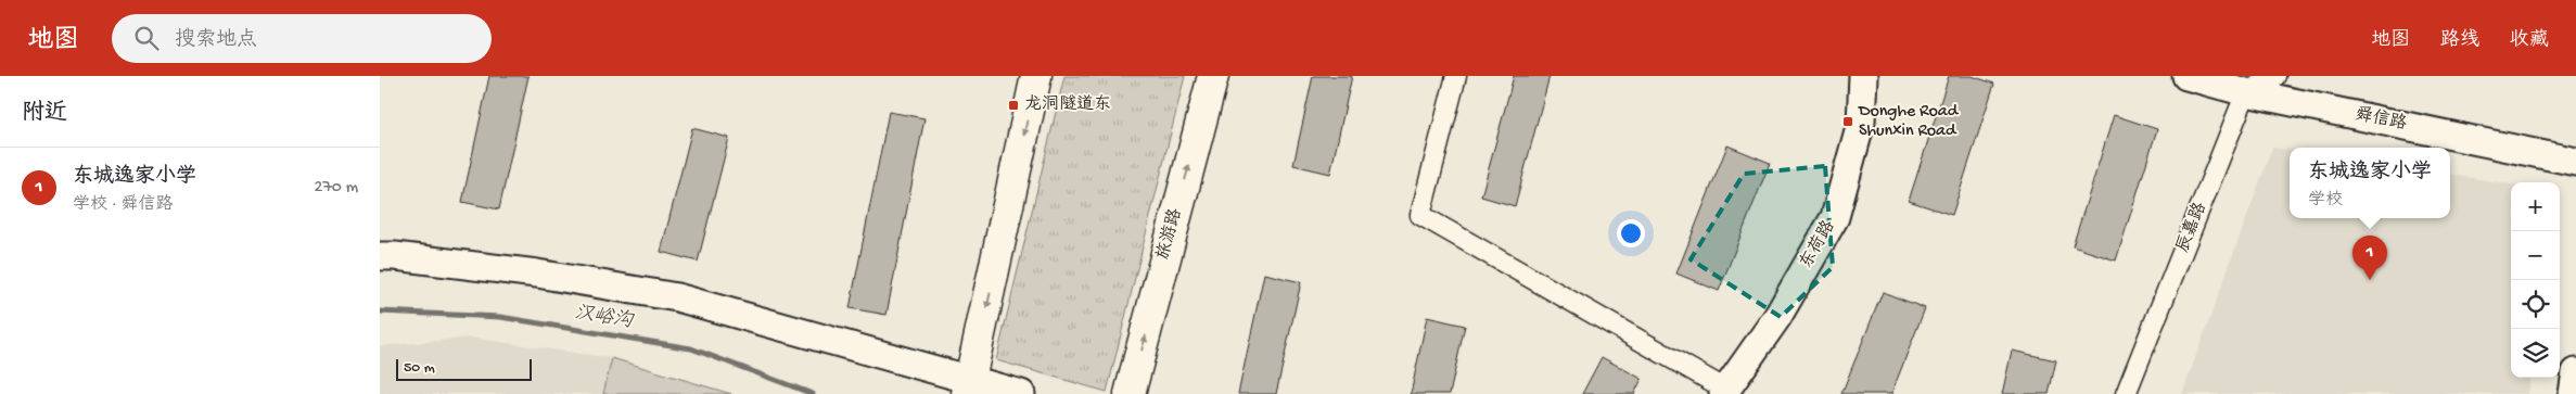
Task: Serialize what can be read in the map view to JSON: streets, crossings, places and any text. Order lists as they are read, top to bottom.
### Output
{
  "streets": {
    "main road": ["旅游路"],
    "street": ["舜信路", "辰嘉路", "东荷路"]
  },
  "crossings": [
    ["舜信路", "辰嘉路"]
  ],
  "water": ["汉峪沟"],
  "places": {
    "transit": ["龙洞隧道东", "Donghe Road Shunxin Road"]
  },
  "scale_bar": "50 m",
  "page": {
    "header": "地图",
    "search": "搜索地点",
    "nav": ["地图", "路线", "收藏"],
    "heading": "附近",
    "list": [
      {
        "mark": "1",
        "name": "东城逸家小学",
        "note": "学校 · 舜信路",
        "value": "270 m"
      }
    ],
    "popup": ["东城逸家小学", "学校"],
    "map_buttons": ["+", "−"],
    "pins": "1",
    "scale": "50 m"
  }
}
